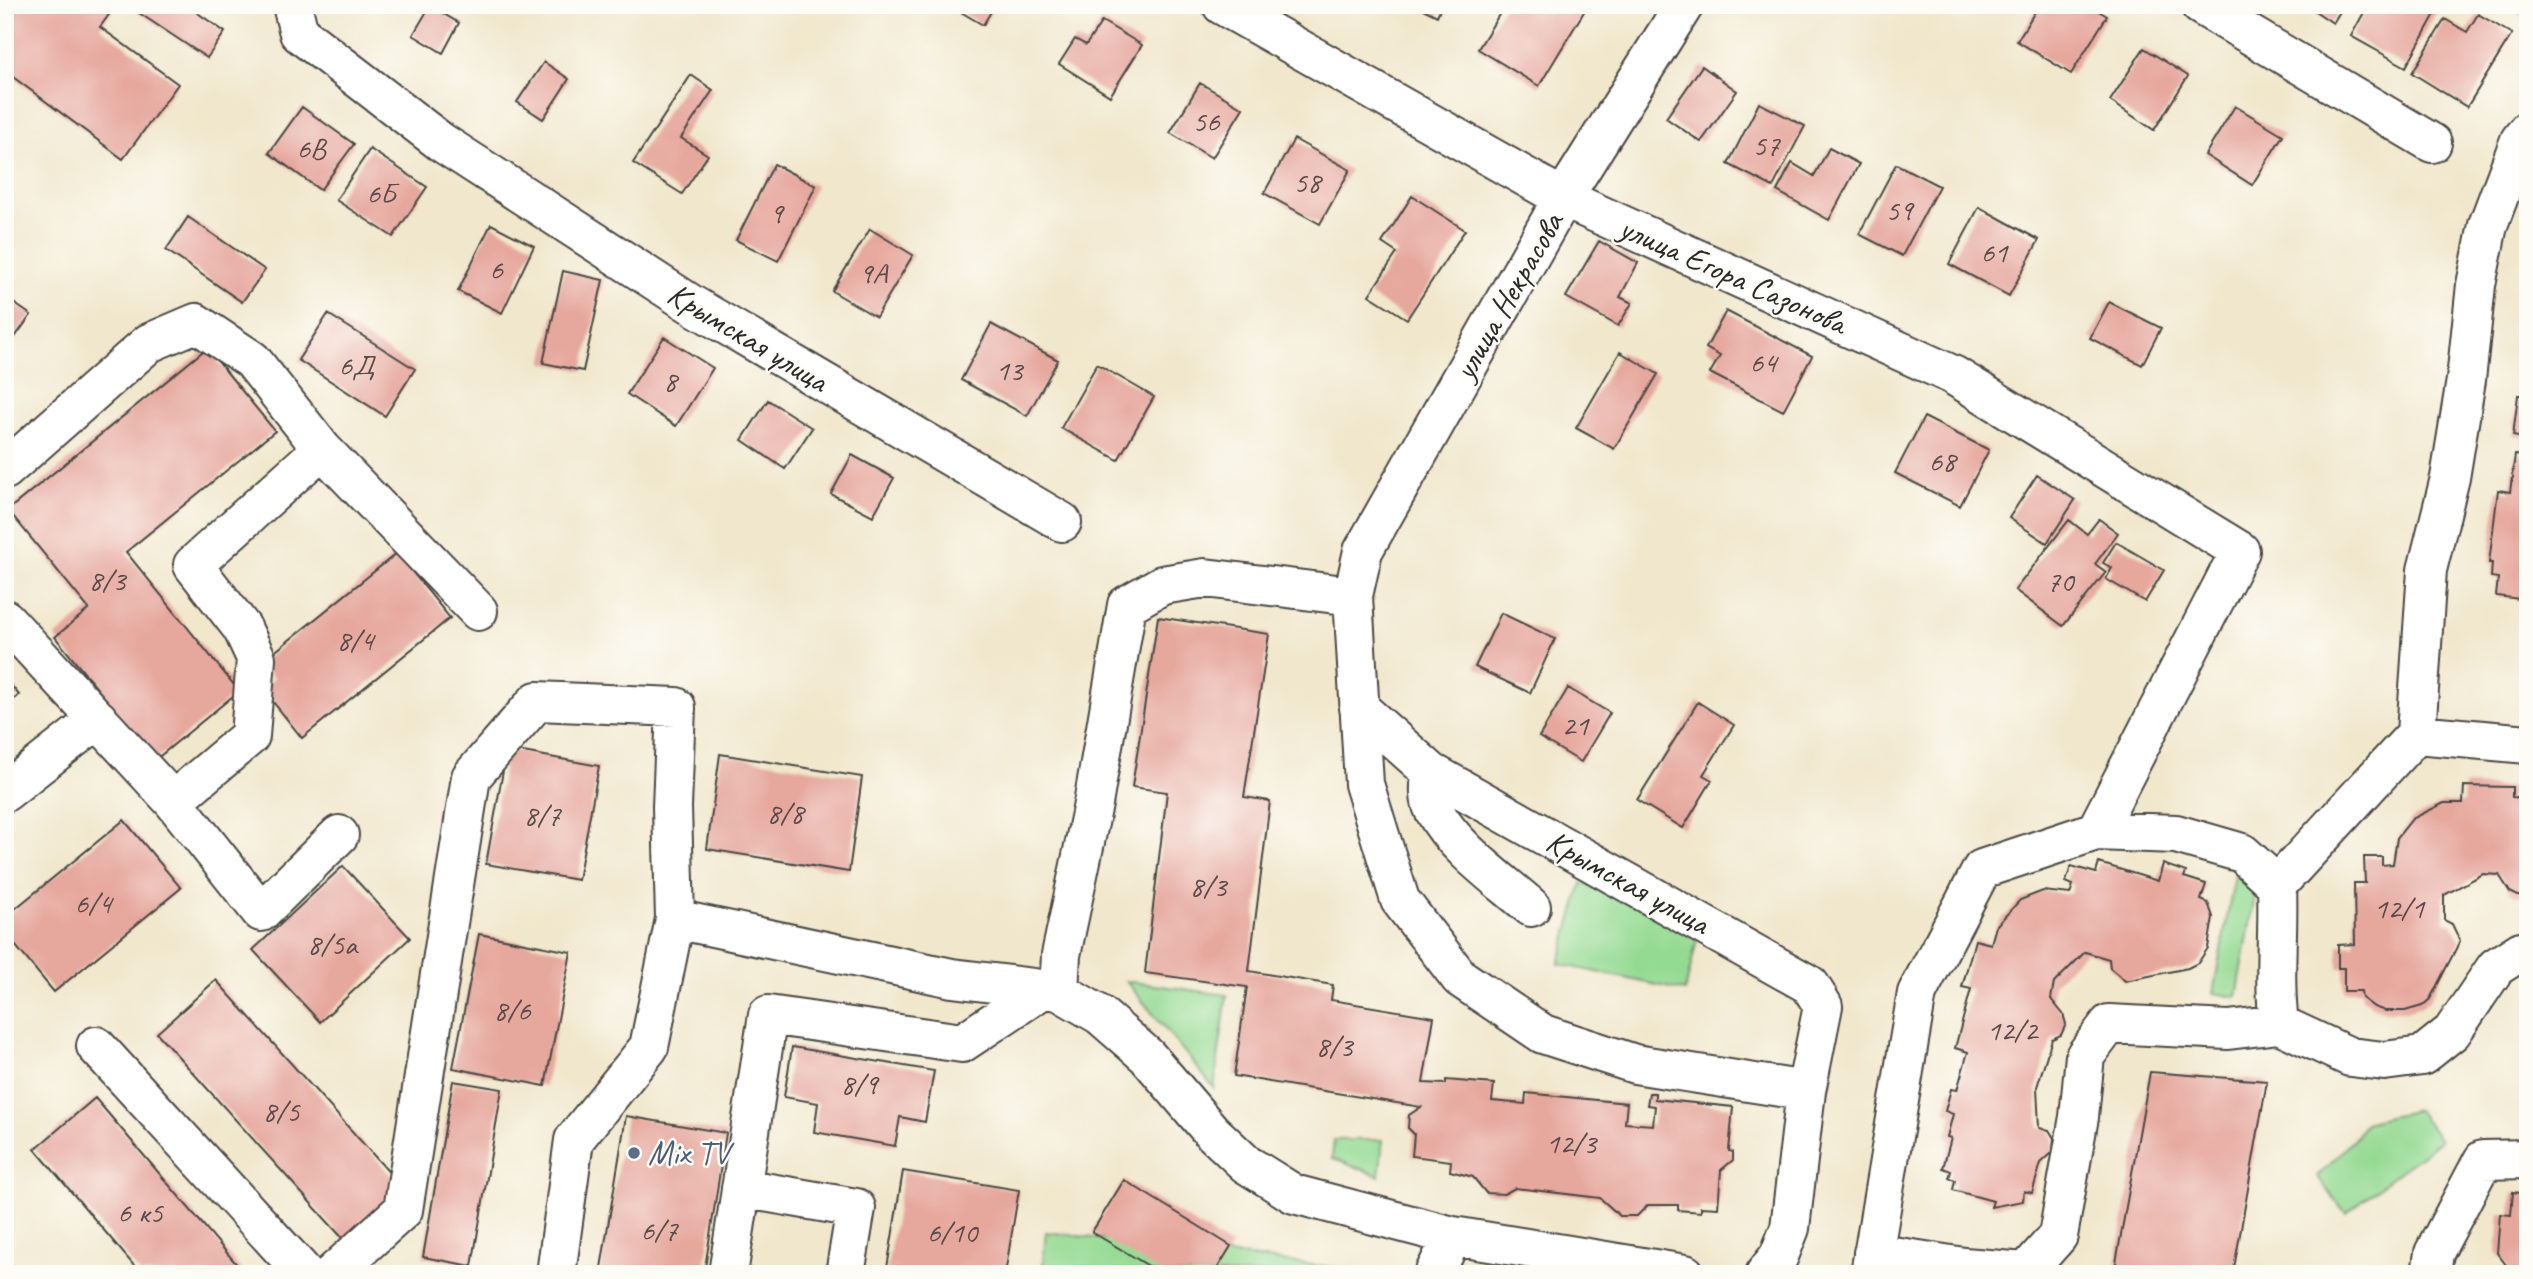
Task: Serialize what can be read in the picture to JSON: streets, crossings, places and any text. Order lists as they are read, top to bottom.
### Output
{
  "streets": {
    "street": ["улица Егора Сазонова", "улица Некрасова", "Крымская улица"]
  },
  "crossings": [
    ["улица Егора Сазонова", "улица Некрасова"],
    ["улица Некрасова", "Крымская улица"]
  ],
  "places": ["Mix TV"],
  "house_numbers": [
    "56",
    "57",
    "6В",
    "58",
    "6Б",
    "59",
    "9",
    "61",
    "6",
    "9А",
    "64",
    "6Д",
    "13",
    "8",
    "68",
    "8/3",
    "70",
    "8/4",
    "21",
    "8/8",
    "8/7",
    "8/3",
    "6/4",
    "12/1",
    "8/5а",
    "8/6",
    "12/2",
    "8/3",
    "8/9",
    "8/5",
    "12/3",
    "6 к5",
    "6/7",
    "6/10"
  ]
}
